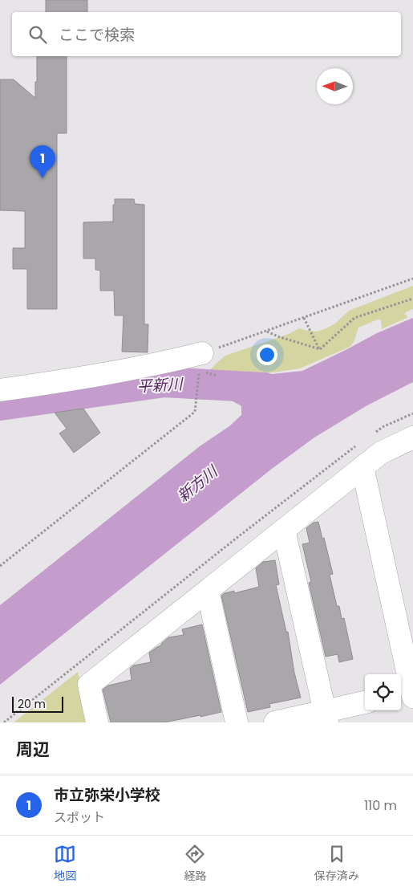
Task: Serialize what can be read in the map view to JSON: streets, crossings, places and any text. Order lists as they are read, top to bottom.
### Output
{
  "water": ["平新川", "新方川"],
  "scale_bar": "20 m",
  "north": "left",
  "page": {
    "search": "ここで検索",
    "pins": "1",
    "scale": "20 m",
    "heading": "周辺",
    "list": [
      {
        "mark": "1",
        "name": "市立弥栄小学校",
        "note": "スポット",
        "value": "110 m"
      }
    ],
    "nav": ["地図", "経路", "保存済み"]
  }
}
